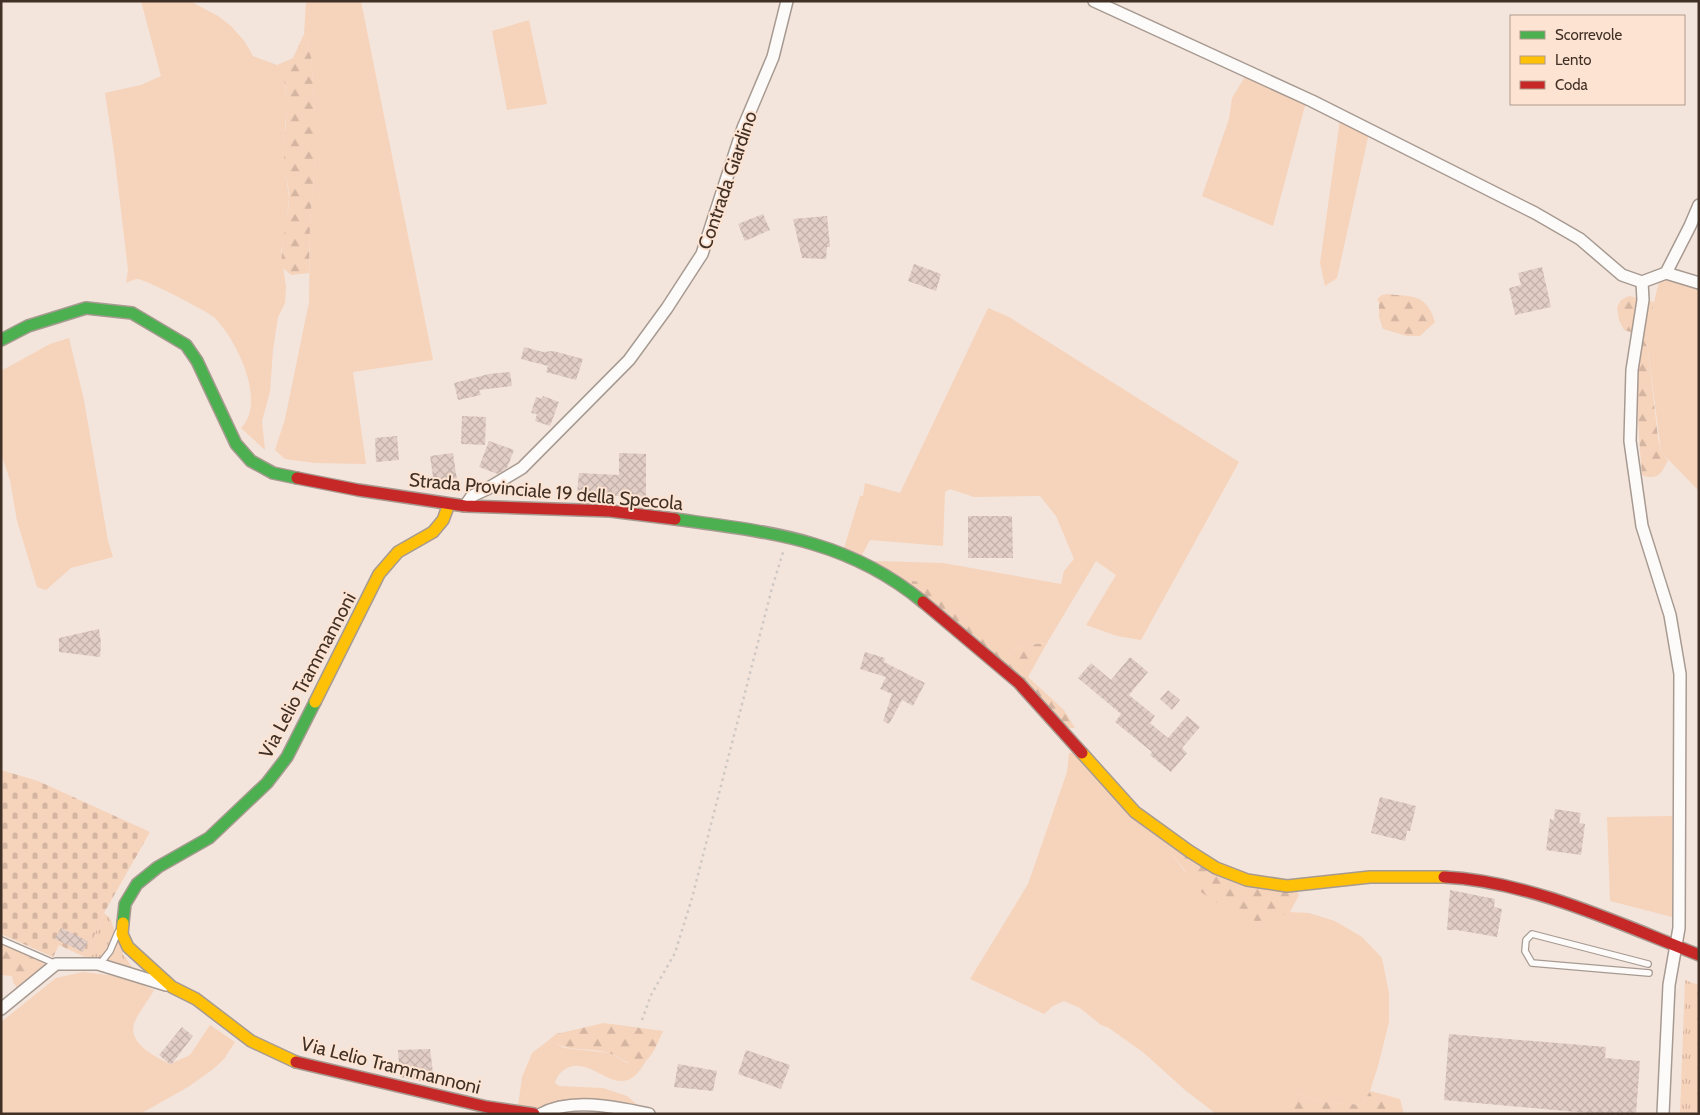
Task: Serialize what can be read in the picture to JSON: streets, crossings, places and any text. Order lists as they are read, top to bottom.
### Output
{
  "streets": {
    "main road": ["Strada Provinciale 19 della Specola", "Via Lelio Trammannoni"],
    "street": ["Contrada Giardino"]
  },
  "crossings": [
    ["Contrada Giardino", "Strada Provinciale 19 della Specola"],
    ["Strada Provinciale 19 della Specola", "Via Lelio Trammannoni"]
  ],
  "legend": ["Scorrevole", "Lento", "Coda"]
}
